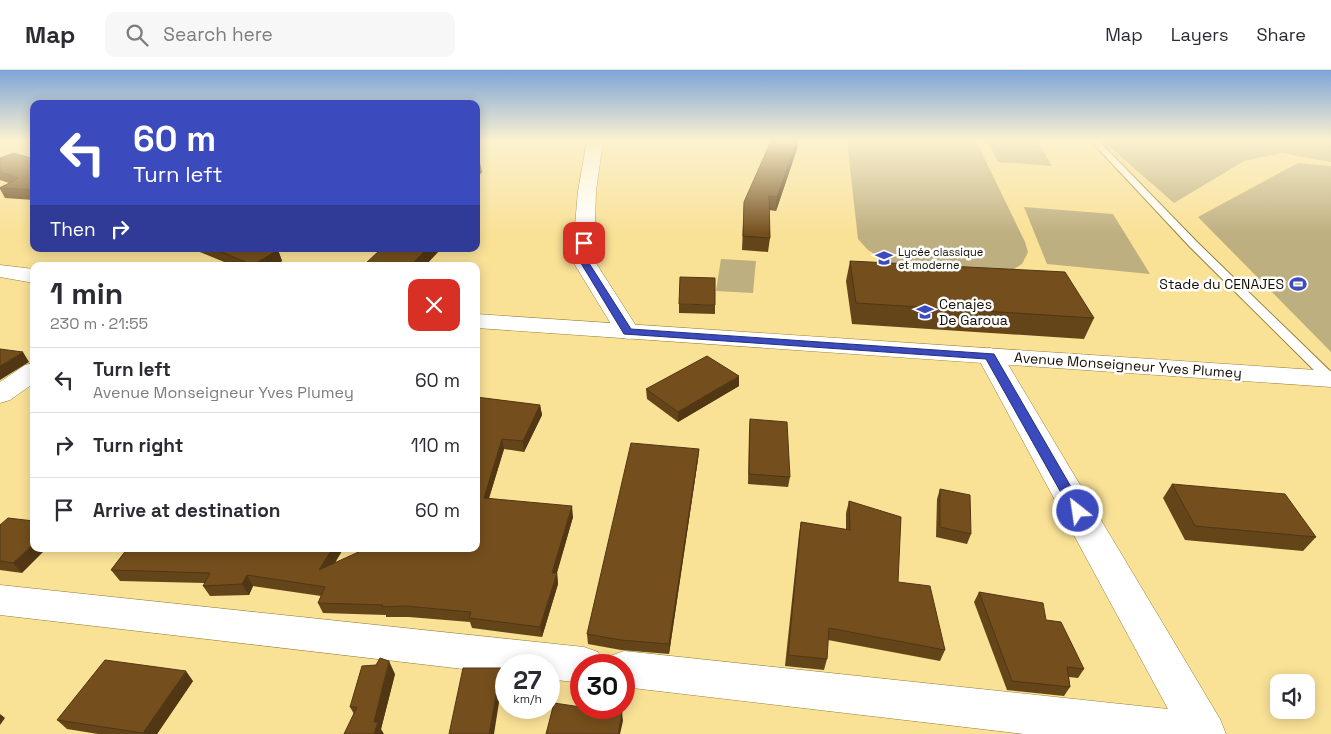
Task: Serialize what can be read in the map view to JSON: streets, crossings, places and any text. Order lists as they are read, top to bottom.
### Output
{
  "streets": {
    "street": ["Avenue Monseigneur Yves Plumey"]
  },
  "places": {
    "school or university": ["Lycée classique et moderne", "Cenajes De Garoua"],
    "sports": ["Stade du CENAJES"]
  },
  "page": {
    "header": "Map",
    "search": "Search here",
    "nav": ["Map", "Layers", "Share"],
    "turn": ["60 m", "Turn left"],
    "then": "Then",
    "heading": ["1 min", "230 m · 21:55"],
    "list": [
      {
        "name": "Turn left",
        "note": "Avenue Monseigneur Yves Plumey",
        "value": "60 m"
      },
      {
        "name": "Turn right",
        "value": "110 m"
      },
      {
        "name": "Arrive at destination",
        "value": "60 m"
      }
    ],
    "speed": "27 km/h",
    "limit": "30"
  }
}
